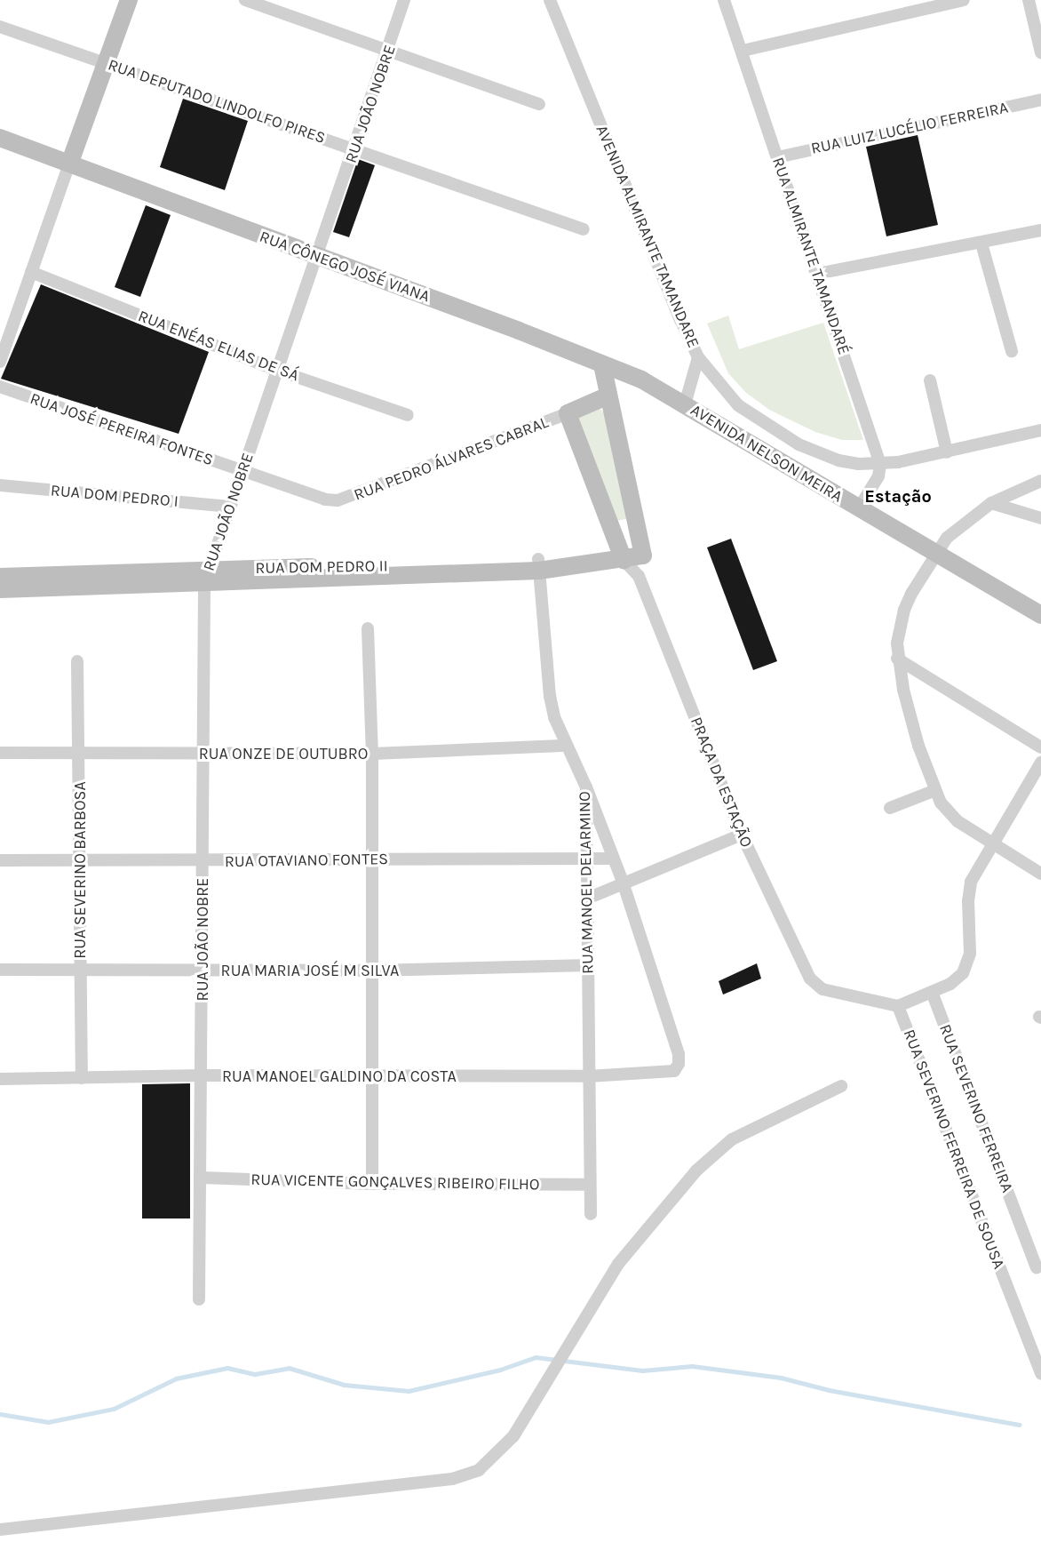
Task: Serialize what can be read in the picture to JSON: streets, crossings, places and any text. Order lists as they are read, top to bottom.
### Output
{
  "streets": {
    "street": [
      "RUA DEPUTADO LINDOLFO PIRES",
      "RUA JOÃO NOBRE",
      "RUA LUIZ LUCÉLIO FERREIRA",
      "AVENIDA ALMIRANTE TAMANDARE",
      "RUA ALMIRANTE TAMANDARÉ",
      "RUA CÔNEGO JOSÉ VIANA",
      "RUA ENÉAS ELIAS DE SÁ",
      "RUA JOSÉ PEREIRA FONTES",
      "AVENIDA NELSON MEIRA",
      "RUA PEDRO ÁLVARES CABRAL",
      "RUA DOM PEDRO I",
      "RUA DOM PEDRO II",
      "RUA ONZE DE OUTUBRO",
      "PRAÇA DA ESTAÇÃO",
      "RUA OTAVIANO FONTES",
      "RUA SEVERINO BARBOSA",
      "RUA MANOEL DELARMINO",
      "RUA MARIA JOSÉ M SILVA",
      "RUA MANOEL GALDINO DA COSTA",
      "RUA SEVERINO FERREIRA",
      "RUA SEVERINO FERREIRA DE SOUSA",
      "RUA VICENTE GONÇALVES RIBEIRO FILHO"
    ]
  },
  "crossings": [
    ["RUA DEPUTADO LINDOLFO PIRES", "RUA JOÃO NOBRE"],
    ["RUA JOÃO NOBRE", "RUA CÔNEGO JOSÉ VIANA"],
    ["RUA JOÃO NOBRE", "RUA ENÉAS ELIAS DE SÁ"],
    ["RUA JOÃO NOBRE", "RUA JOSÉ PEREIRA FONTES"],
    ["RUA JOÃO NOBRE", "RUA PEDRO ÁLVARES CABRAL"],
    ["RUA JOÃO NOBRE", "RUA DOM PEDRO I"],
    ["RUA JOÃO NOBRE", "RUA DOM PEDRO II"],
    ["RUA JOÃO NOBRE", "RUA ONZE DE OUTUBRO"],
    ["RUA JOÃO NOBRE", "RUA OTAVIANO FONTES"],
    ["RUA JOÃO NOBRE", "RUA MARIA JOSÉ M SILVA"],
    ["RUA JOÃO NOBRE", "RUA MANOEL GALDINO DA COSTA"],
    ["RUA JOÃO NOBRE", "RUA VICENTE GONÇALVES RIBEIRO FILHO"],
    ["RUA LUIZ LUCÉLIO FERREIRA", "RUA ALMIRANTE TAMANDARÉ"],
    ["AVENIDA ALMIRANTE TAMANDARE", "RUA ALMIRANTE TAMANDARÉ"],
    ["RUA CÔNEGO JOSÉ VIANA", "AVENIDA NELSON MEIRA"],
    ["RUA JOSÉ PEREIRA FONTES", "RUA PEDRO ÁLVARES CABRAL"],
    ["RUA DOM PEDRO II", "PRAÇA DA ESTAÇÃO"],
    ["RUA DOM PEDRO II", "RUA MANOEL DELARMINO"],
    ["RUA ONZE DE OUTUBRO", "RUA SEVERINO BARBOSA"],
    ["RUA ONZE DE OUTUBRO", "RUA MANOEL DELARMINO"],
    ["PRAÇA DA ESTAÇÃO", "RUA SEVERINO FERREIRA DE SOUSA"],
    ["RUA OTAVIANO FONTES", "RUA SEVERINO BARBOSA"],
    ["RUA OTAVIANO FONTES", "RUA MANOEL DELARMINO"],
    ["RUA SEVERINO BARBOSA", "RUA MARIA JOSÉ M SILVA"],
    ["RUA SEVERINO BARBOSA", "RUA MANOEL GALDINO DA COSTA"],
    ["RUA MANOEL DELARMINO", "RUA MARIA JOSÉ M SILVA"],
    ["RUA MANOEL DELARMINO", "RUA MANOEL GALDINO DA COSTA"],
    ["RUA MANOEL DELARMINO", "RUA VICENTE GONÇALVES RIBEIRO FILHO"]
  ],
  "districts": ["Estação"]
}
